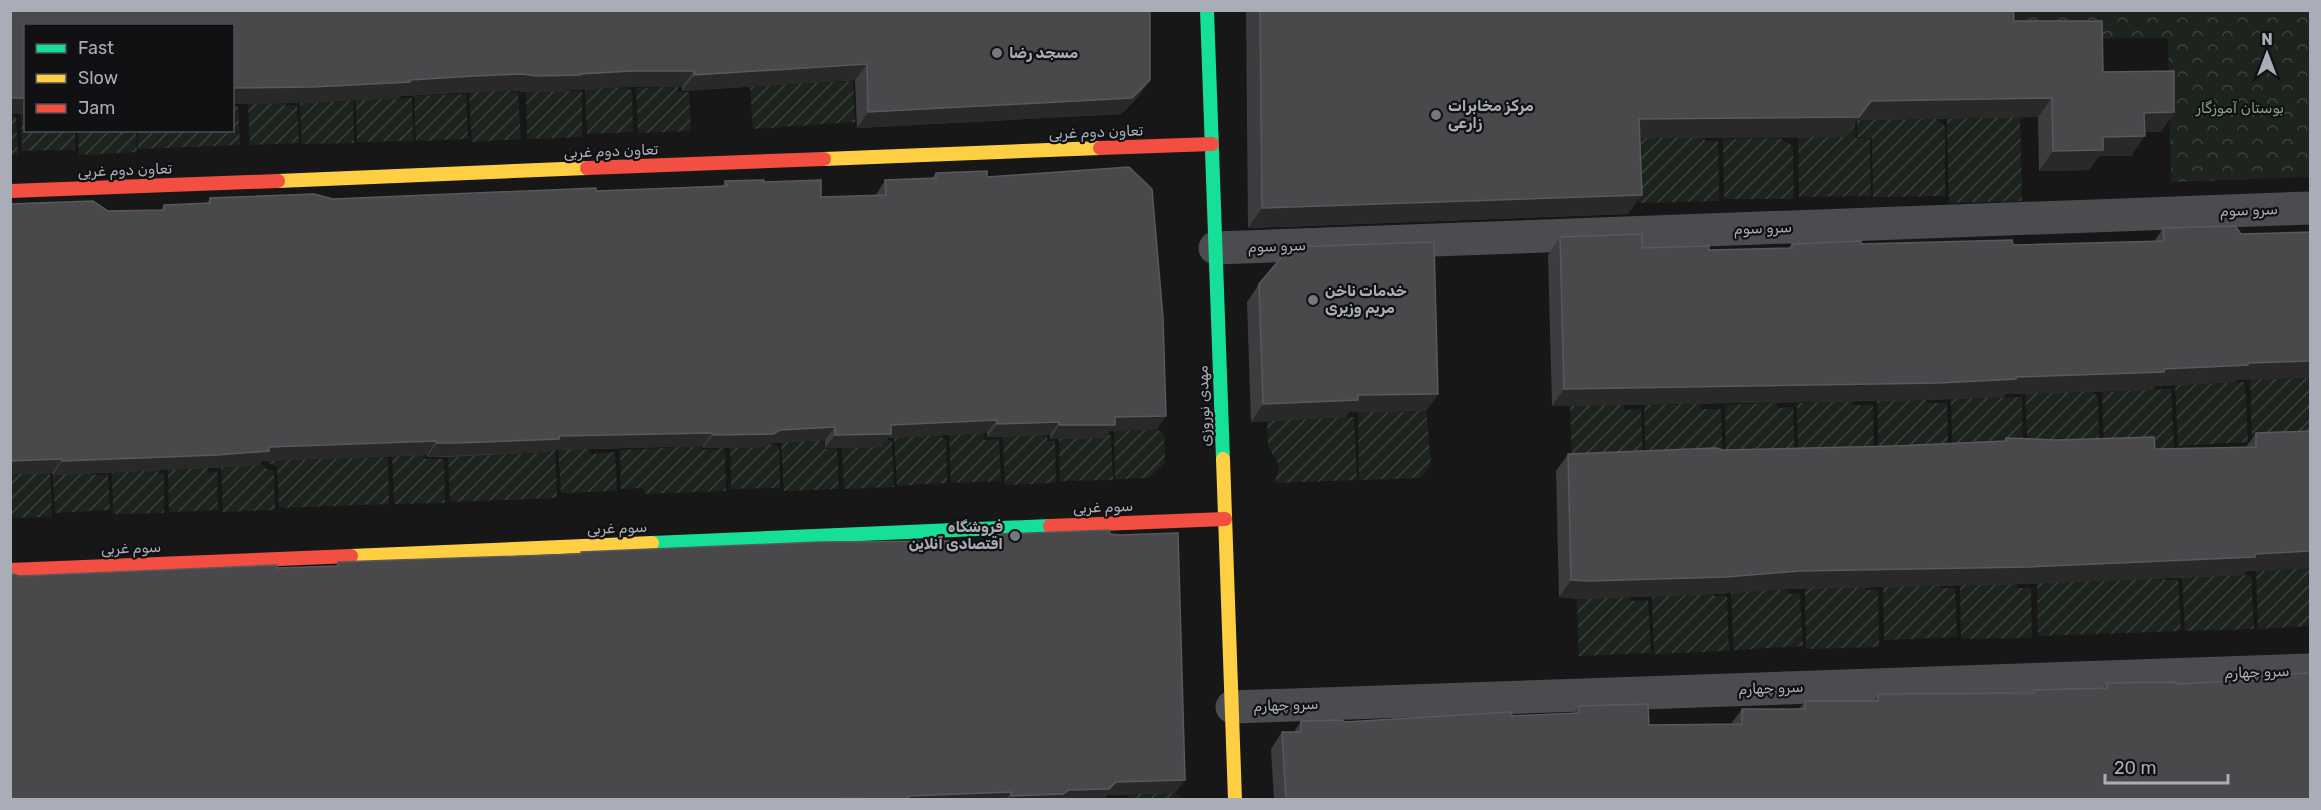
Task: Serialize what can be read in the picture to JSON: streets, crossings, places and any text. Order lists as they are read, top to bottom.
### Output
{
  "streets": {
    "street": [
      "تعاون دوم غربی",
      "سرو سوم",
      "مهدی نوروزی",
      "سوم غربی",
      "سرو چهارم"
    ]
  },
  "crossings": [
    ["تعاون دوم غربی", "مهدی نوروزی"],
    ["سرو سوم", "مهدی نوروزی"],
    ["مهدی نوروزی", "سوم غربی"],
    ["مهدی نوروزی", "سرو چهارم"]
  ],
  "parks": ["بوستان آموزگار"],
  "places": [
    "مسجد رضا",
    "مرکز مخابرات زارعی",
    "خدمات ناخن مریم وزیری",
    "فروشگاه اقتصادی آنلاین"
  ],
  "legend": ["Fast", "Slow", "Jam"],
  "scale_bar": "20 m",
  "north": "top"
}
